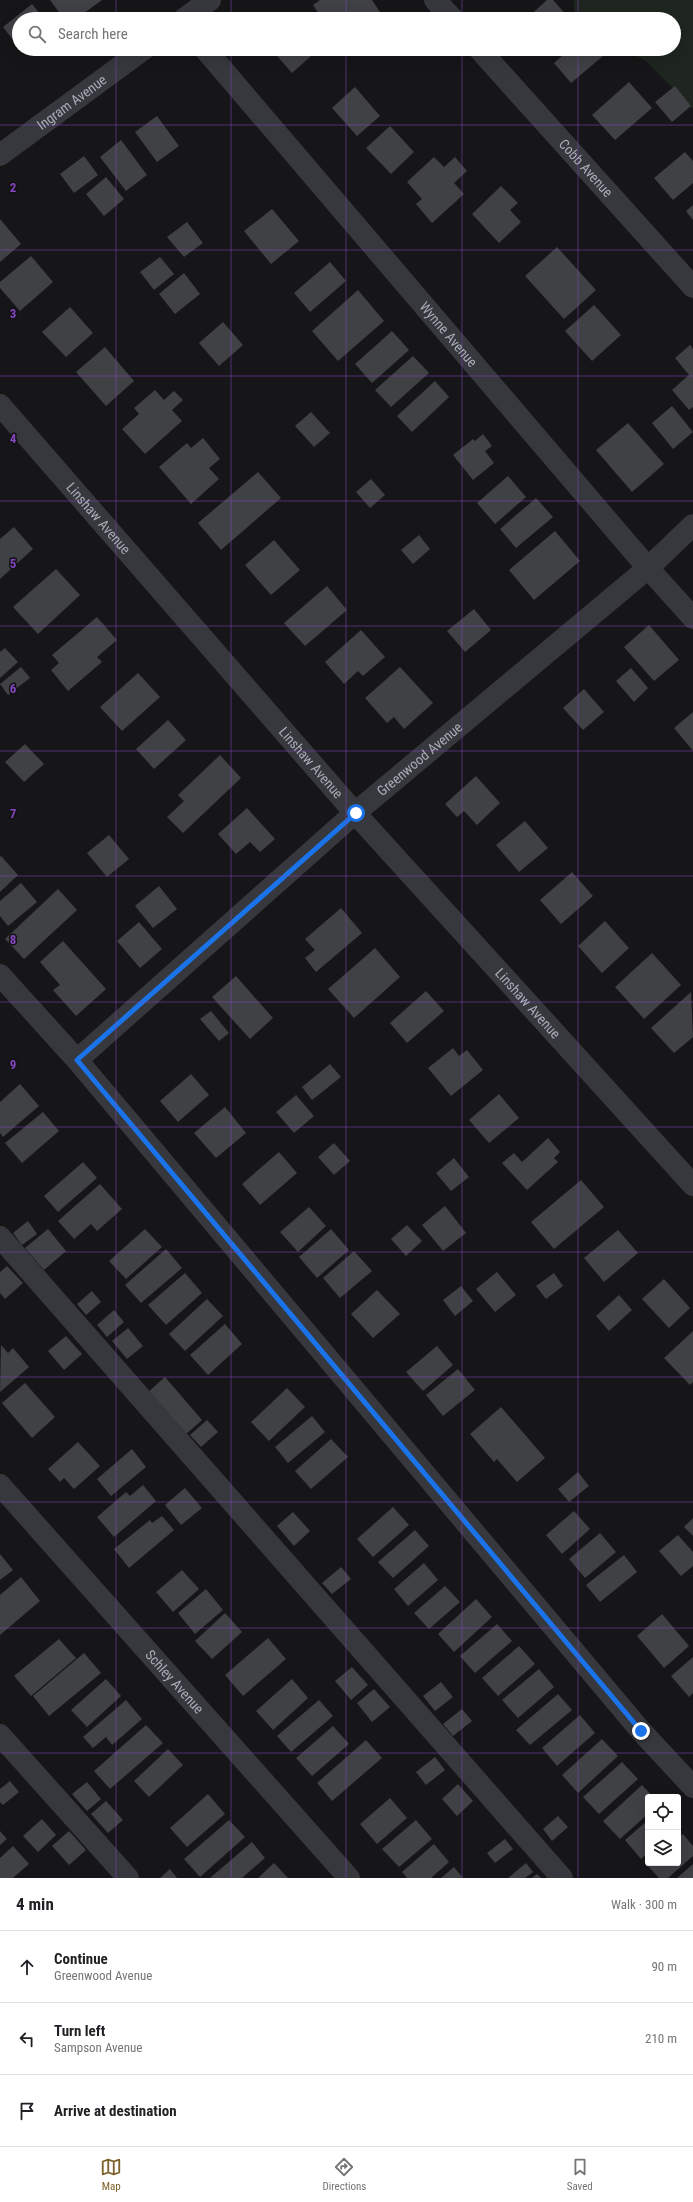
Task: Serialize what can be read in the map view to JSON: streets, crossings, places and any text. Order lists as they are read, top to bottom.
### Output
{
  "streets": {
    "street": [
      "Ingram Avenue",
      "Cobb Avenue",
      "Wynne Avenue",
      "Linshaw Avenue",
      "Greenwood Avenue",
      "Schley Avenue"
    ]
  },
  "crossings": [
    ["Wynne Avenue", "Greenwood Avenue"],
    ["Linshaw Avenue", "Greenwood Avenue"]
  ],
  "page": {
    "search": "Search here",
    "heading": ["4 min", "Walk · 300 m"],
    "list": [
      ["Continue", "Greenwood Avenue", "90 m"],
      ["Turn left", "Sampson Avenue", "210 m"],
      "Arrive at destination"
    ],
    "nav": ["Map", "Directions", "Saved"]
  },
  "grid": {
    "rows": [
      "2",
      "3",
      "4",
      "5",
      "6",
      "7",
      "8",
      "9"
    ]
  }
}
